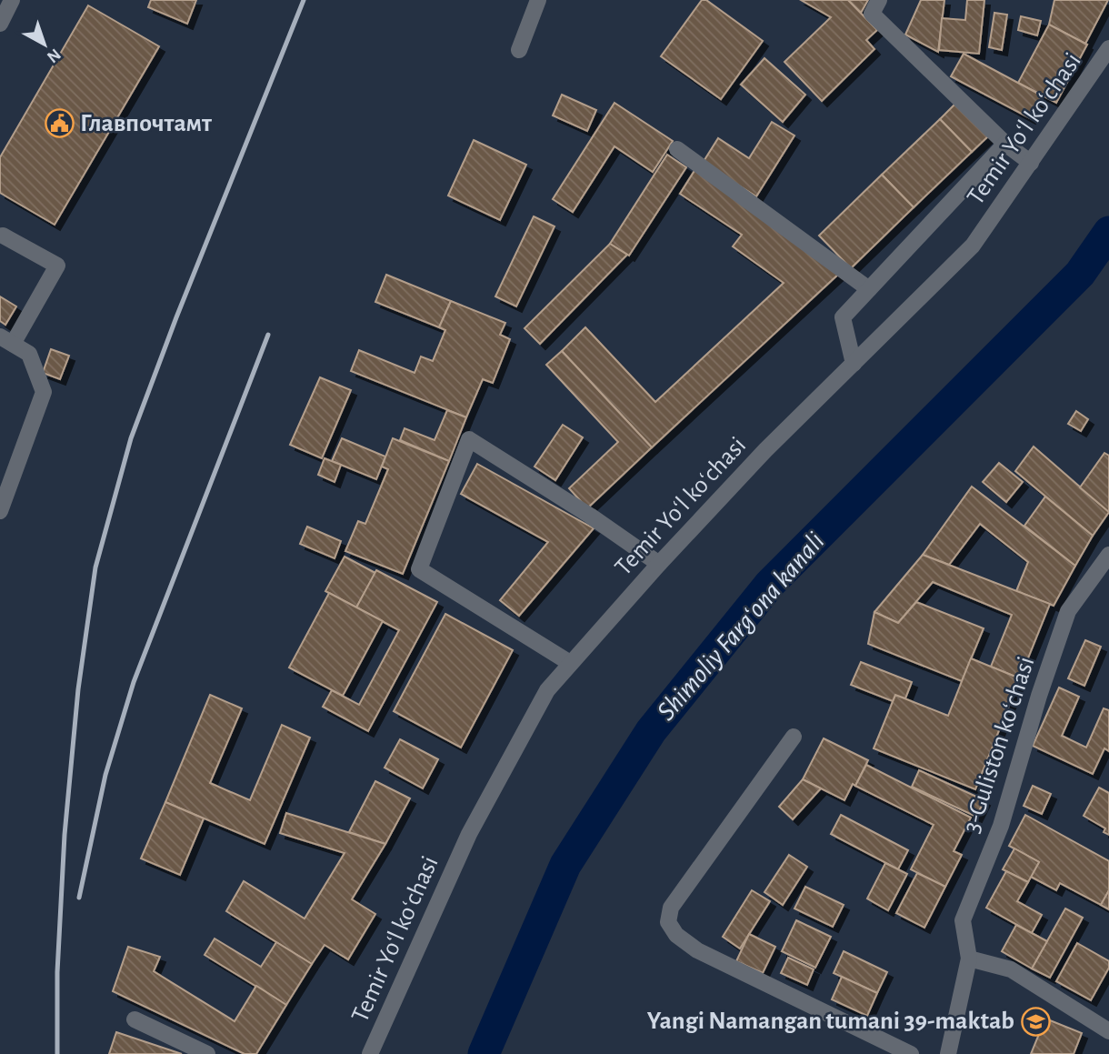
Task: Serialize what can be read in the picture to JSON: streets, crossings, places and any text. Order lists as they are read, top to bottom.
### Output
{
  "streets": {
    "street": ["Temir Yoʻl koʻchasi", "3-Guliston koʻchasi"]
  },
  "water": ["Shimoliy Fargʻona kanali"],
  "places": {
    "public building": ["Главпочтамт"],
    "school or university": ["Yangi Namangan tumani 39-maktab"]
  },
  "north": "bottom right"
}
